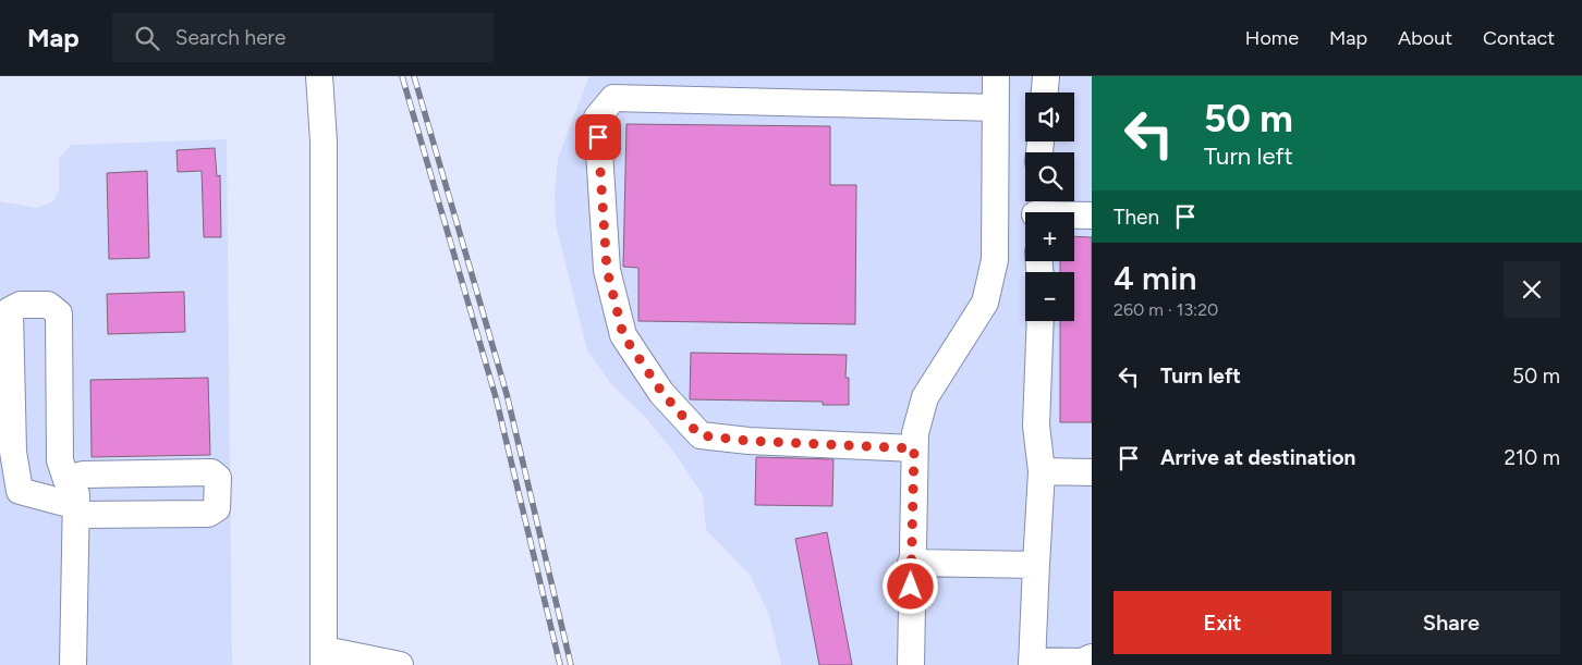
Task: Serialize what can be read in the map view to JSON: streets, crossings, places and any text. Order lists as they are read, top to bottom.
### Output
{
  "page": {
    "header": "Map",
    "search": "Search here",
    "nav": [
      "Home",
      "Map",
      "About",
      "Contact"
    ],
    "turn": ["50 m", "Turn left"],
    "map_buttons": ["+", "−"],
    "then": "Then",
    "heading": ["4 min", "260 m · 13:20"],
    "list": [
      {
        "name": "Turn left",
        "value": "50 m"
      },
      {
        "name": "Arrive at destination",
        "value": "210 m"
      }
    ],
    "buttons": ["Exit", "Share"]
  }
}
